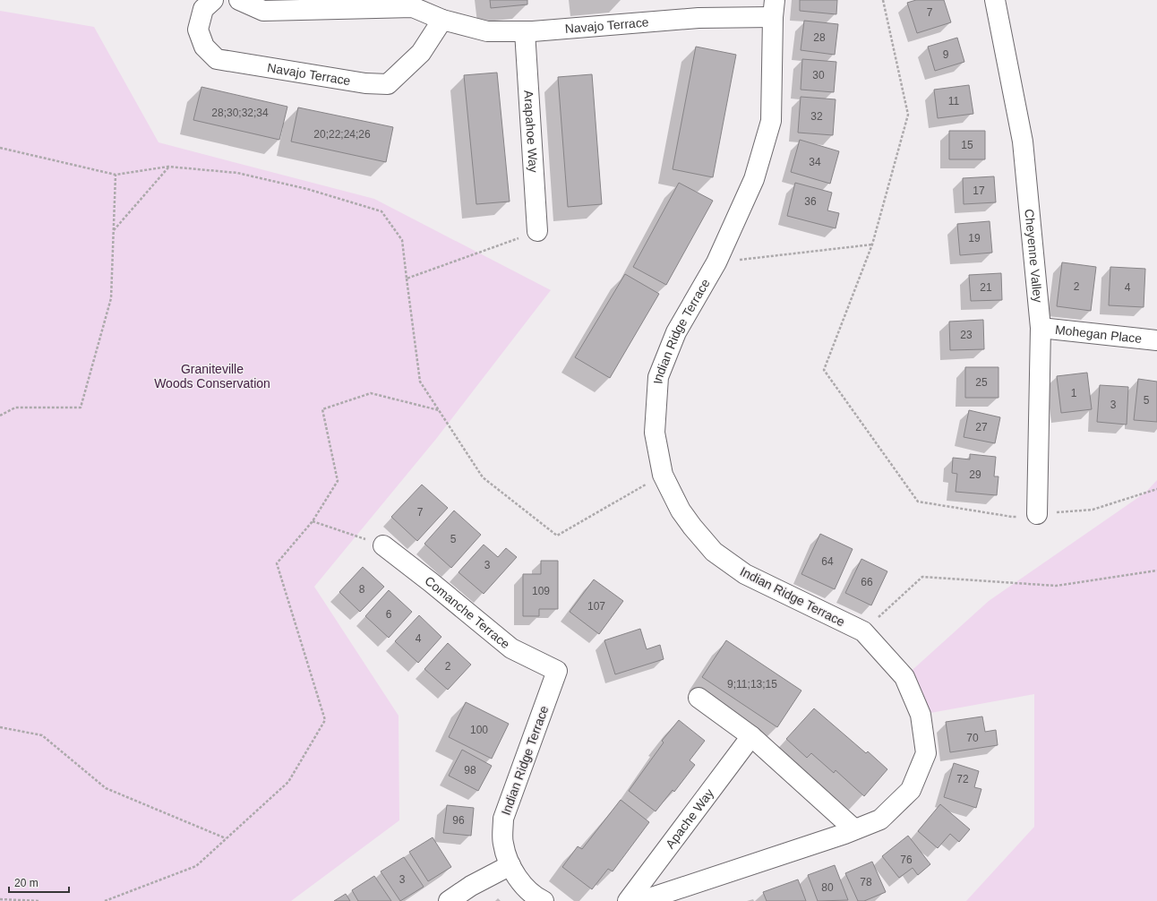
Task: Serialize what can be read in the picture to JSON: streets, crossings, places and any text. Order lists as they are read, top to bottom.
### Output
{
  "streets": {
    "street": [
      "Navajo Terrace",
      "Arapahoe Way",
      "Cheyenne Valley",
      "Indian Ridge Terrace",
      "Mohegan Place",
      "Comanche Terrace",
      "Apache Way"
    ]
  },
  "crossings": [
    ["Navajo Terrace", "Arapahoe Way"],
    ["Navajo Terrace", "Indian Ridge Terrace"],
    ["Cheyenne Valley", "Mohegan Place"],
    ["Indian Ridge Terrace", "Comanche Terrace"]
  ],
  "parks": ["Graniteville Woods Conservation"],
  "house_numbers": [
    "7",
    "28",
    "9",
    "30",
    "11",
    "28;30;32;34",
    "32",
    "20;22;24;26",
    "15",
    "34",
    "17",
    "36",
    "19",
    "2",
    "21",
    "4",
    "23",
    "25",
    "1",
    "5",
    "3",
    "27",
    "29",
    "7",
    "5",
    "64",
    "3",
    "66",
    "8",
    "109",
    "107",
    "6",
    "4",
    "2",
    "9;11;13;15",
    "100",
    "70",
    "98",
    "72",
    "96",
    "76",
    "3",
    "78",
    "80"
  ],
  "scale_bar": "20 m"
}
